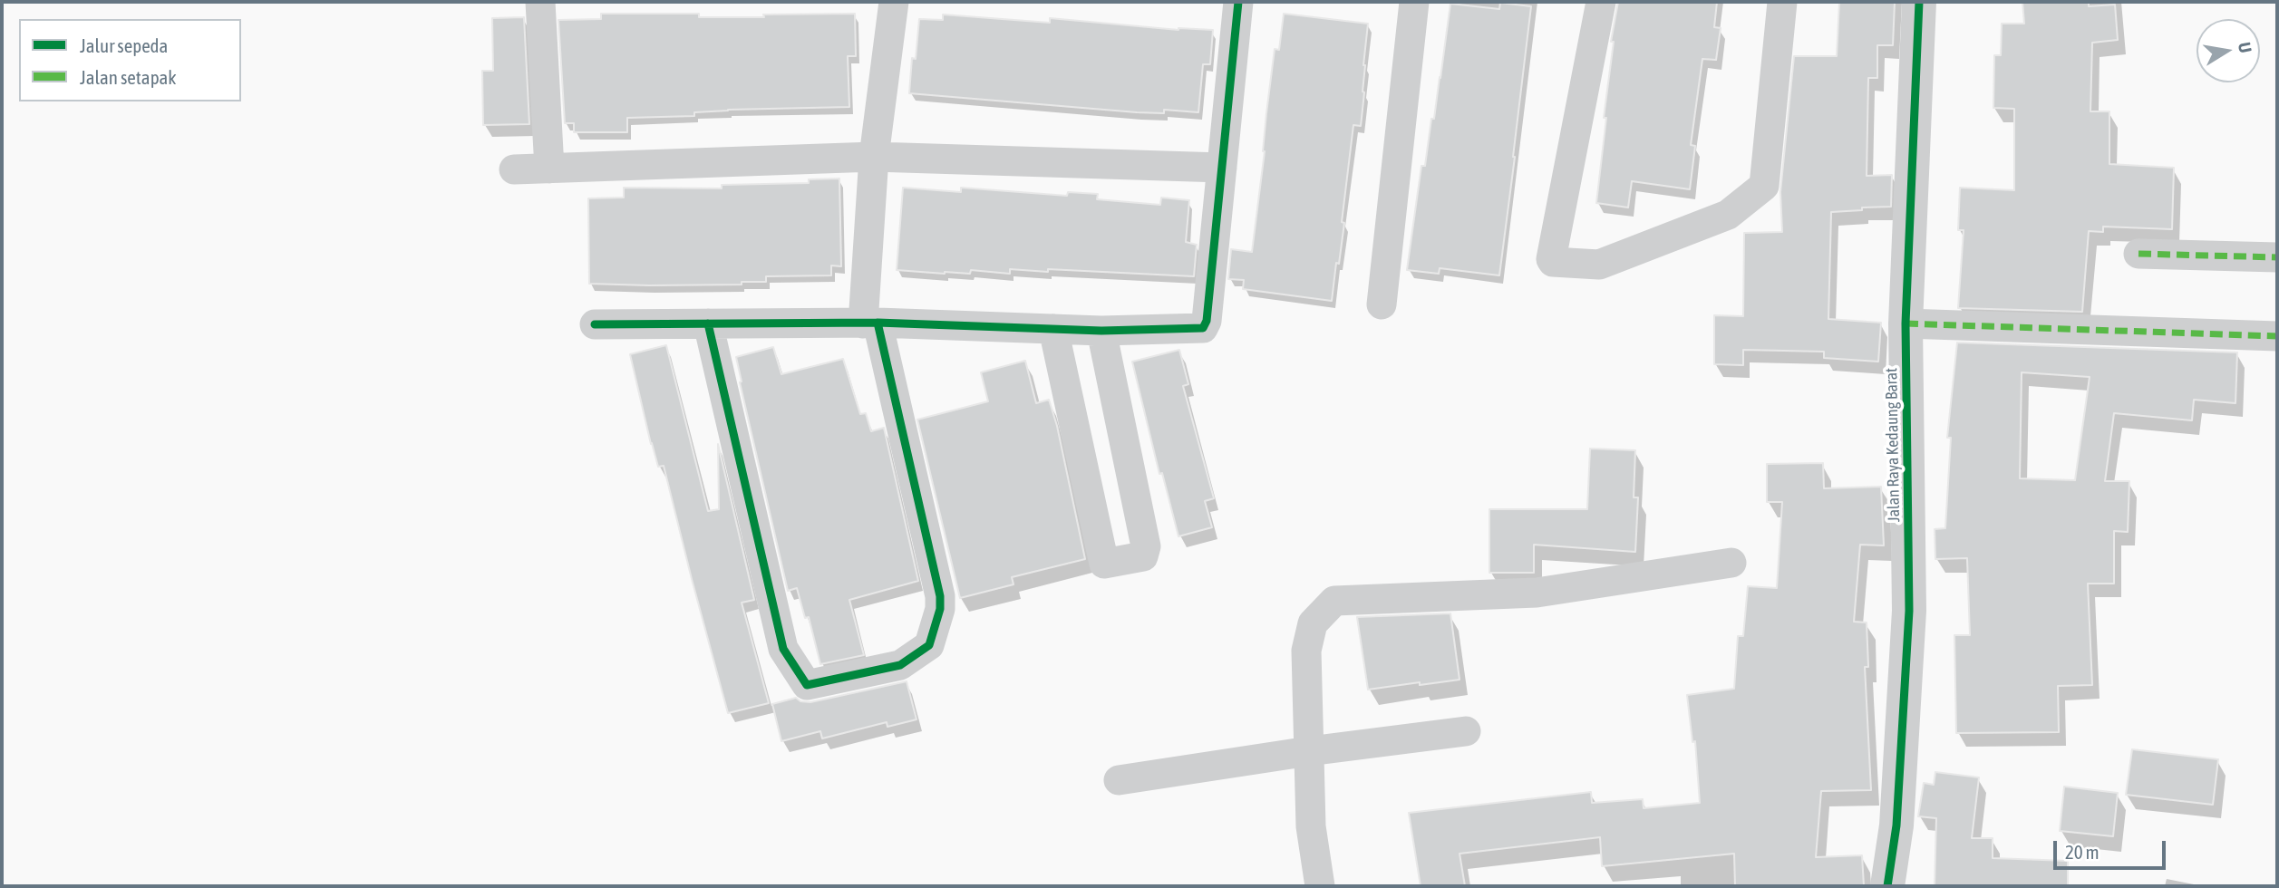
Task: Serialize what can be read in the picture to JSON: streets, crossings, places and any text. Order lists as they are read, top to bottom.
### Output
{
  "streets": {
    "street": ["Jalan Raya Kedaung Barat"]
  },
  "legend": ["Jalur sepeda", "Jalan setapak"],
  "scale_bar": "20 m",
  "north": "right"
}
